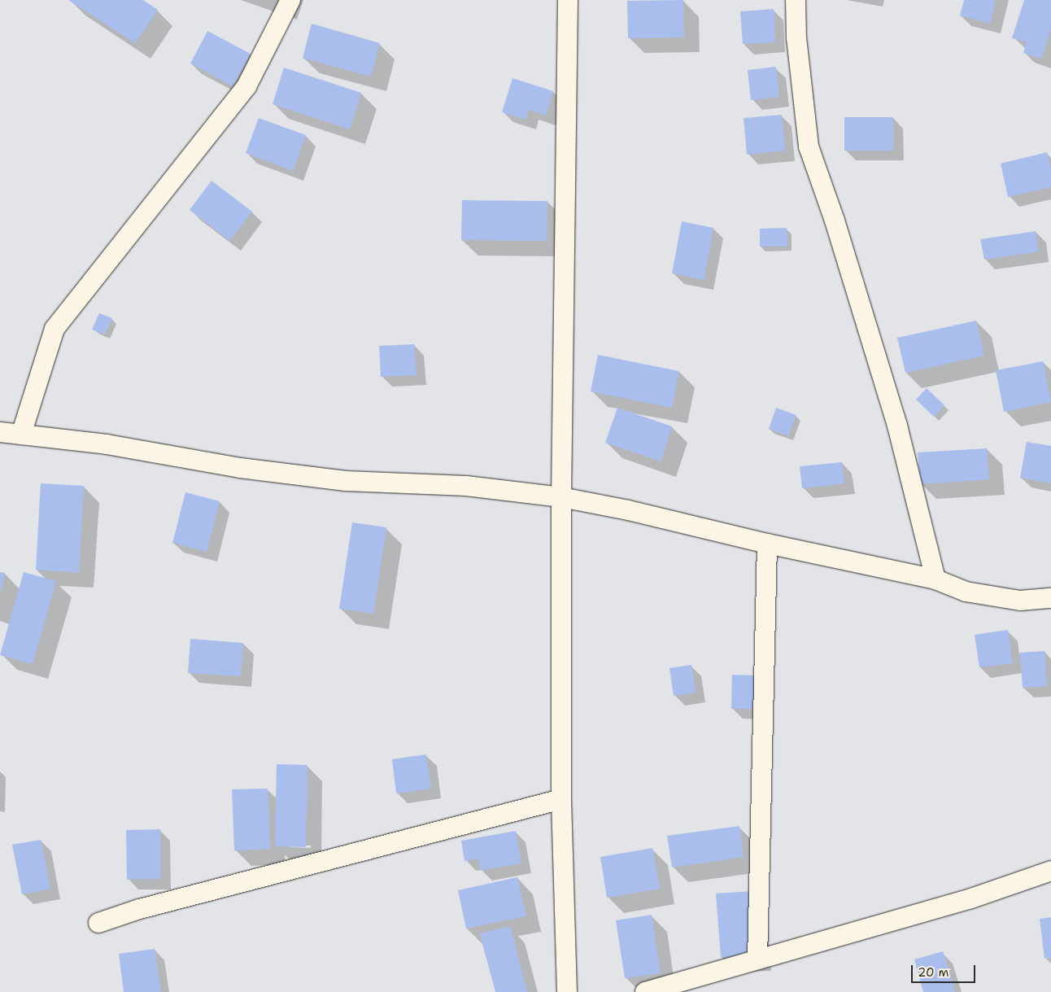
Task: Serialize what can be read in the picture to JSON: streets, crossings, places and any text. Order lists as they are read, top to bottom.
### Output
{
  "scale_bar": "20 m"
}
